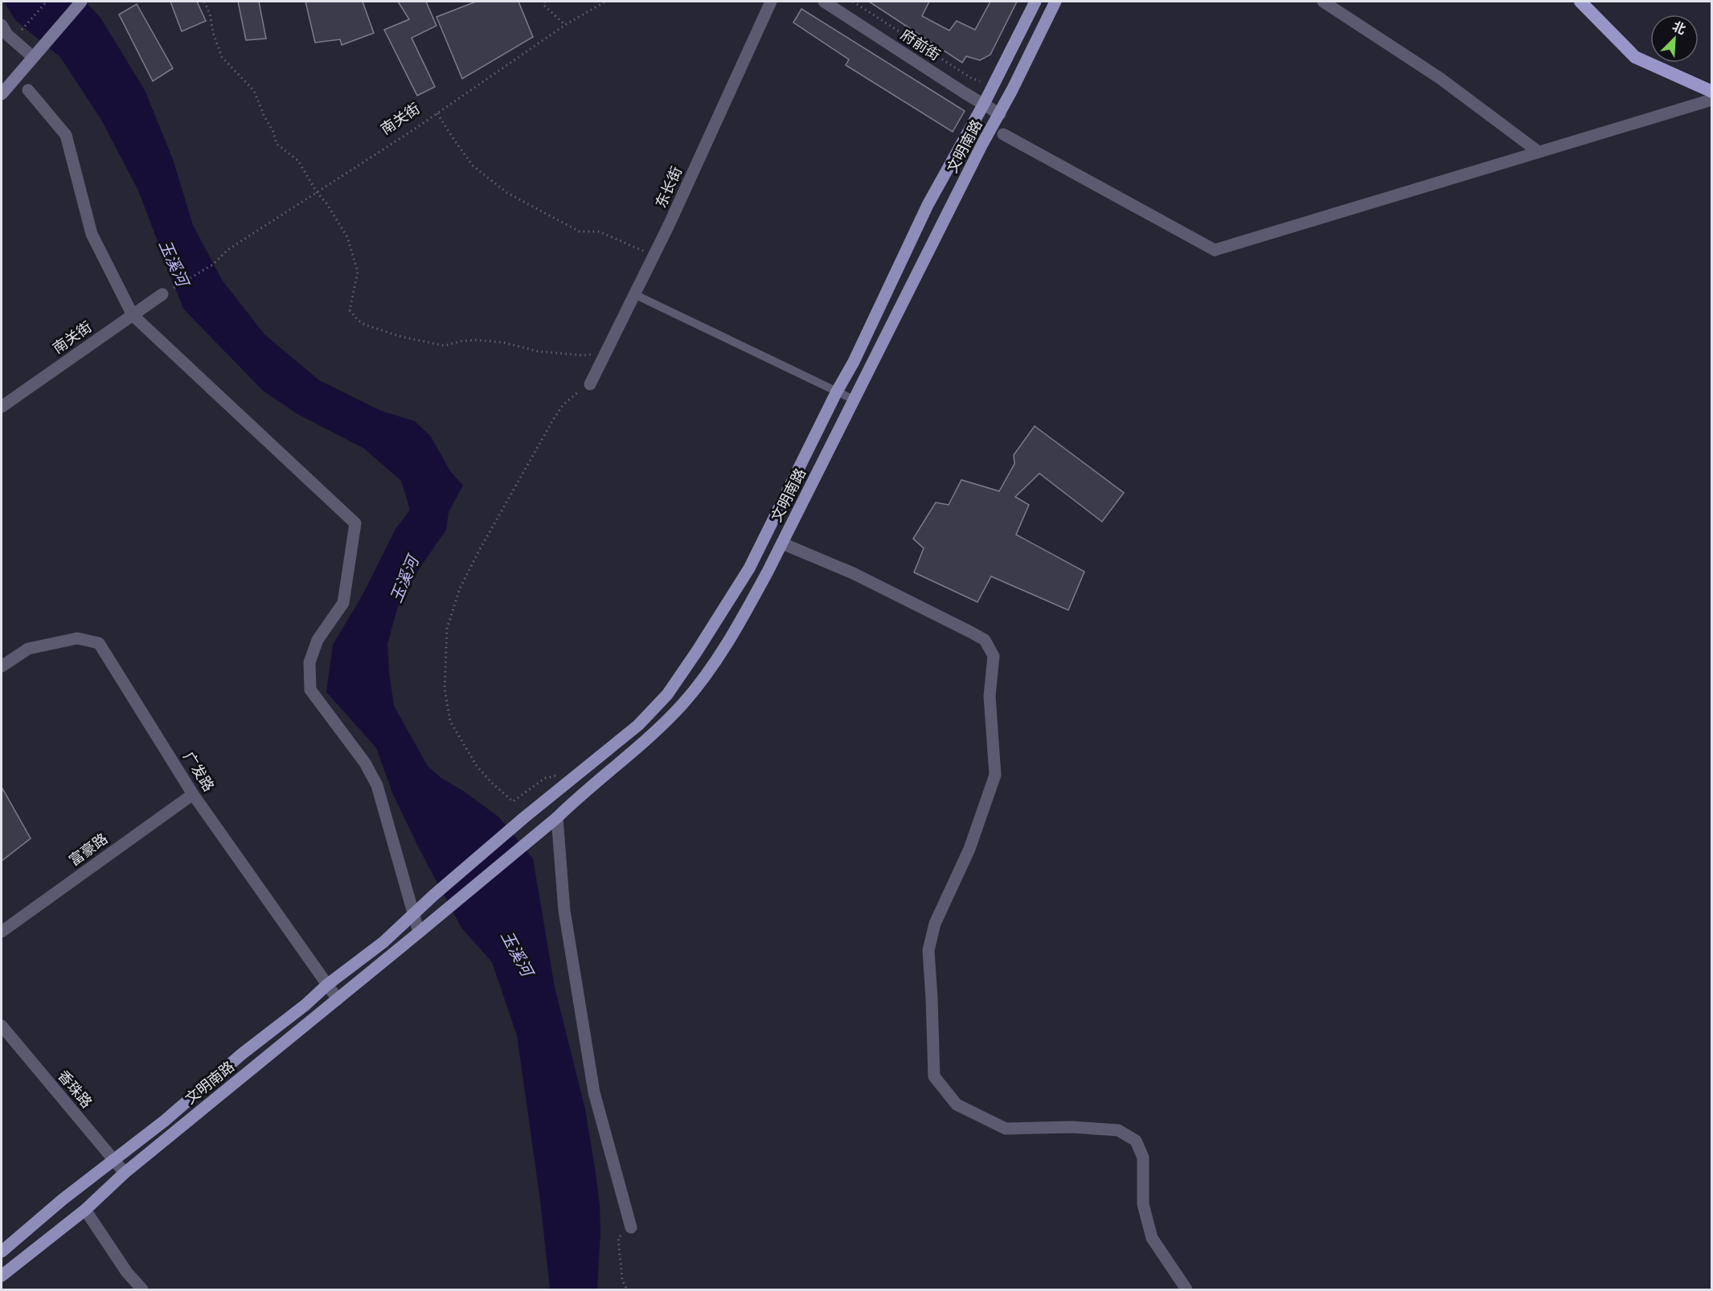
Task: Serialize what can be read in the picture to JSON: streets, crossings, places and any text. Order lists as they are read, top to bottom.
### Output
{
  "streets": {
    "main road": ["文明南路"],
    "street": [
      "府前街",
      "南关街",
      "东长街",
      "广发路",
      "富豪路",
      "香珠路"
    ]
  },
  "crossings": [
    ["府前街", "文明南路"],
    ["文明南路", "广发路"],
    ["文明南路", "香珠路"],
    ["广发路", "富豪路"]
  ],
  "water": ["玉溪河"],
  "north": "top right"
}
